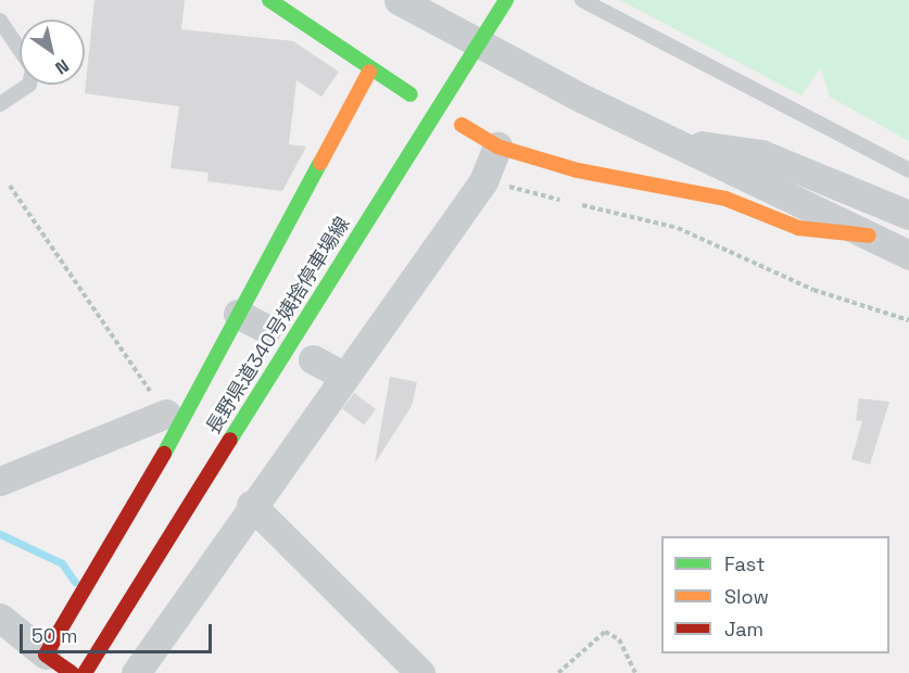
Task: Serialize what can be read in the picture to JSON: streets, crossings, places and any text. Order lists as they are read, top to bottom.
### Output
{
  "streets": {
    "street": ["長野県道340号姨捨停車場線"]
  },
  "legend": ["Fast", "Slow", "Jam"],
  "scale_bar": "50 m",
  "north": "bottom right"
}
